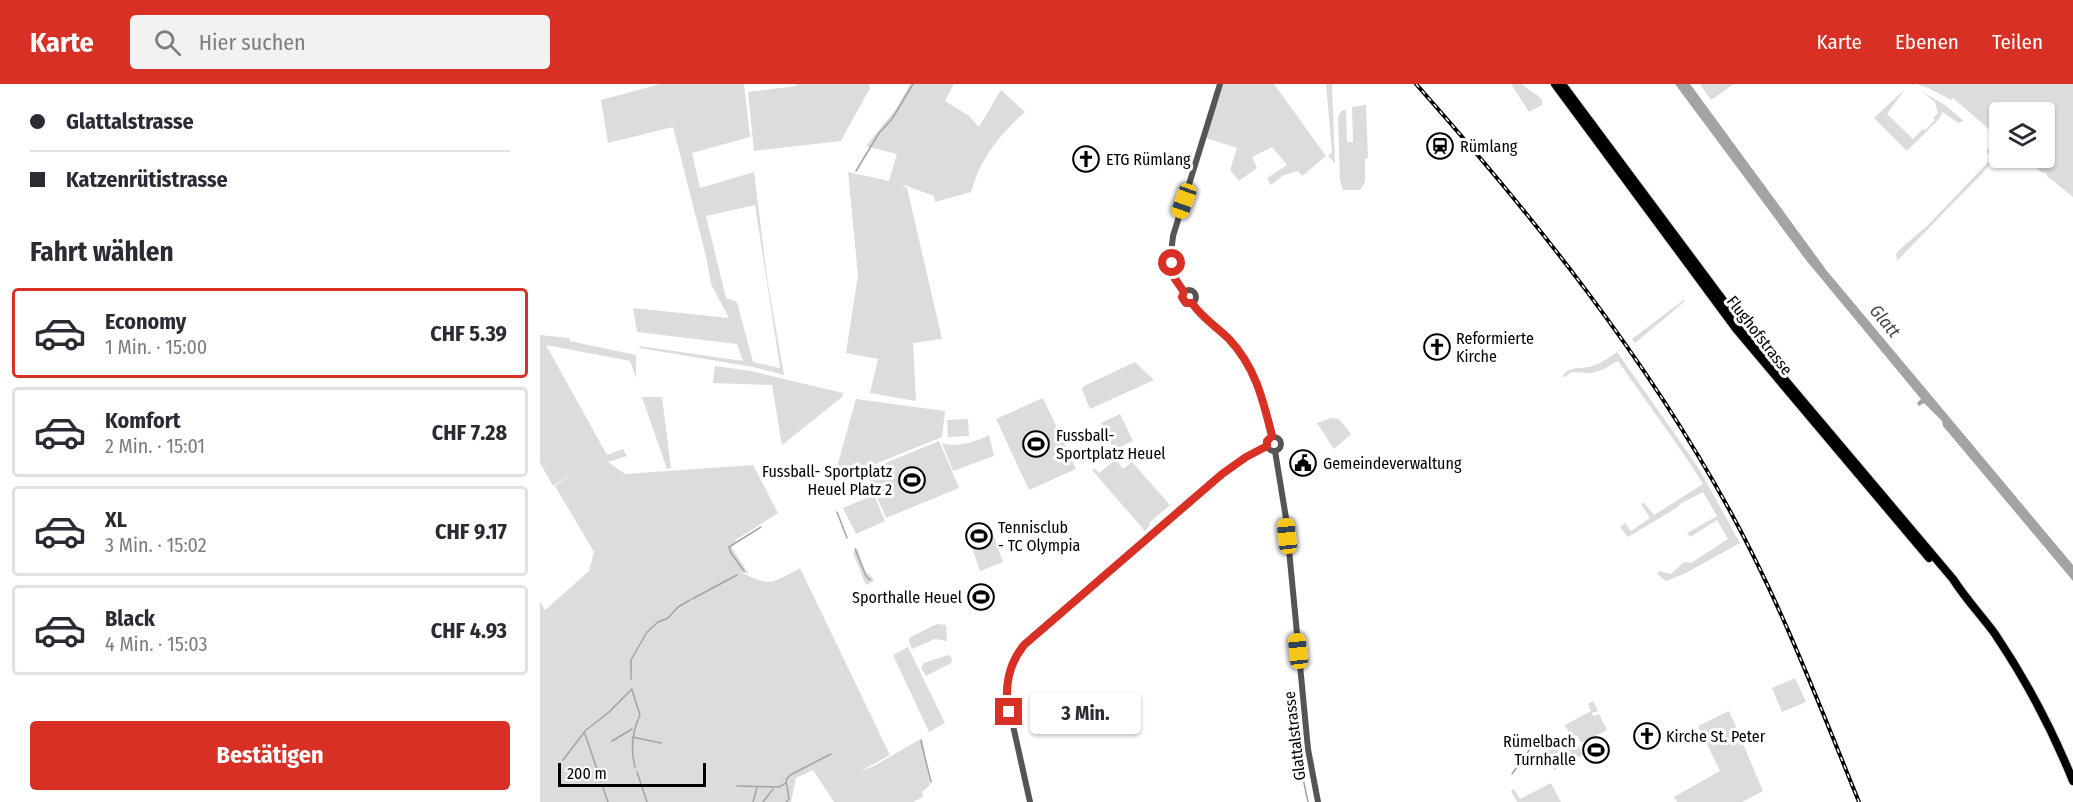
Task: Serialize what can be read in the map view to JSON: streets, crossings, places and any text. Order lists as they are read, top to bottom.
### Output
{
  "streets": {
    "main road": ["Flughofstrasse"],
    "street": ["Glattalstrasse"]
  },
  "water": ["Glatt"],
  "places": {
    "station": ["Rümlang"],
    "church": ["ETG Rümlang", "Reformierte Kirche", "Kirche St. Peter"],
    "sports": [
      "Fussball- Sportplatz Heuel",
      "Fussball- Sportplatz Heuel Platz 2",
      "Tennisclub - TC Olympia",
      "Sporthalle Heuel",
      "Rümelbach Turnhalle"
    ],
    "public building": ["Gemeindeverwaltung"]
  },
  "scale_bar": "200 m",
  "page": {
    "header": "Karte",
    "search": "Hier suchen",
    "nav": ["Karte", "Ebenen", "Teilen"],
    "banner": ["Glattalstrasse", "Katzenrütistrasse"],
    "heading": "Fahrt wählen",
    "list": [
      {
        "name": "Economy",
        "note": "1 Min. · 15:00",
        "value": "CHF 5.39"
      },
      {
        "name": "Komfort",
        "note": "2 Min. · 15:01",
        "value": "CHF 7.28"
      },
      {
        "name": "XL",
        "note": "3 Min. · 15:02",
        "value": "CHF 9.17"
      },
      {
        "name": "Black",
        "note": "4 Min. · 15:03",
        "value": "CHF 4.93"
      }
    ],
    "bubble": "3 Min.",
    "buttons": "Bestätigen",
    "scale": "200 m"
  }
}
